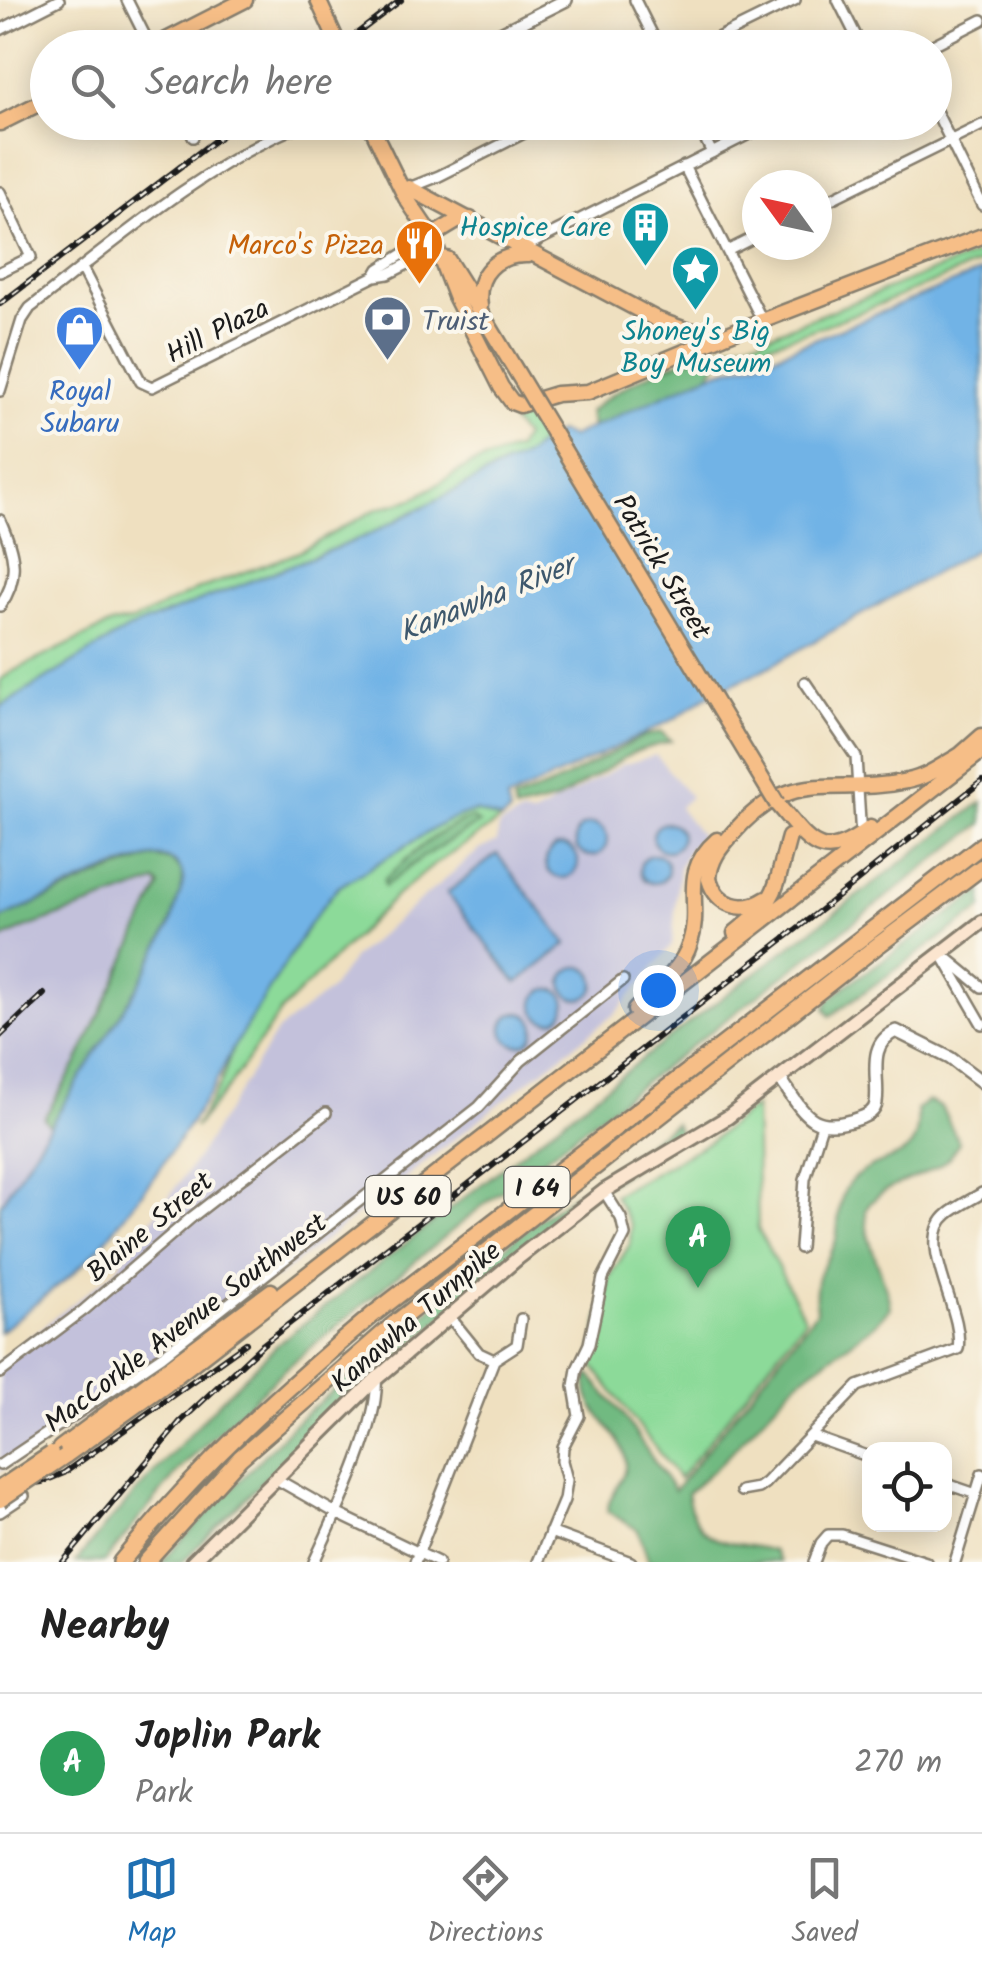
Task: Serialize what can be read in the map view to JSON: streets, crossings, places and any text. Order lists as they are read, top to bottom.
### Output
{
  "streets": {
    "highway": ["I 64"],
    "main road": [
      "Patrick Street",
      "US 60",
      "Kanawha Turnpike",
      "MacCorkle Avenue Southwest"
    ],
    "street": ["Hill Plaza", "Blaine Street"]
  },
  "crossings": [
    ["Hill Plaza", "Patrick Street"],
    ["Patrick Street", "MacCorkle Avenue Southwest"]
  ],
  "water": ["Kanawha River"],
  "places": {
    "building": ["Hospice Care"],
    "restaurant": ["Marco's Pizza"],
    "place": ["Shoney's Big Boy Museum"],
    "bank": ["Truist"],
    "shop": ["Royal Subaru"]
  },
  "north": "top left",
  "page": {
    "search": "Search here",
    "pins": "A",
    "heading": "Nearby",
    "list": [
      {
        "mark": "A",
        "name": "Joplin Park",
        "note": "Park",
        "value": "270 m"
      }
    ],
    "nav": ["Map", "Directions", "Saved"]
  }
}
